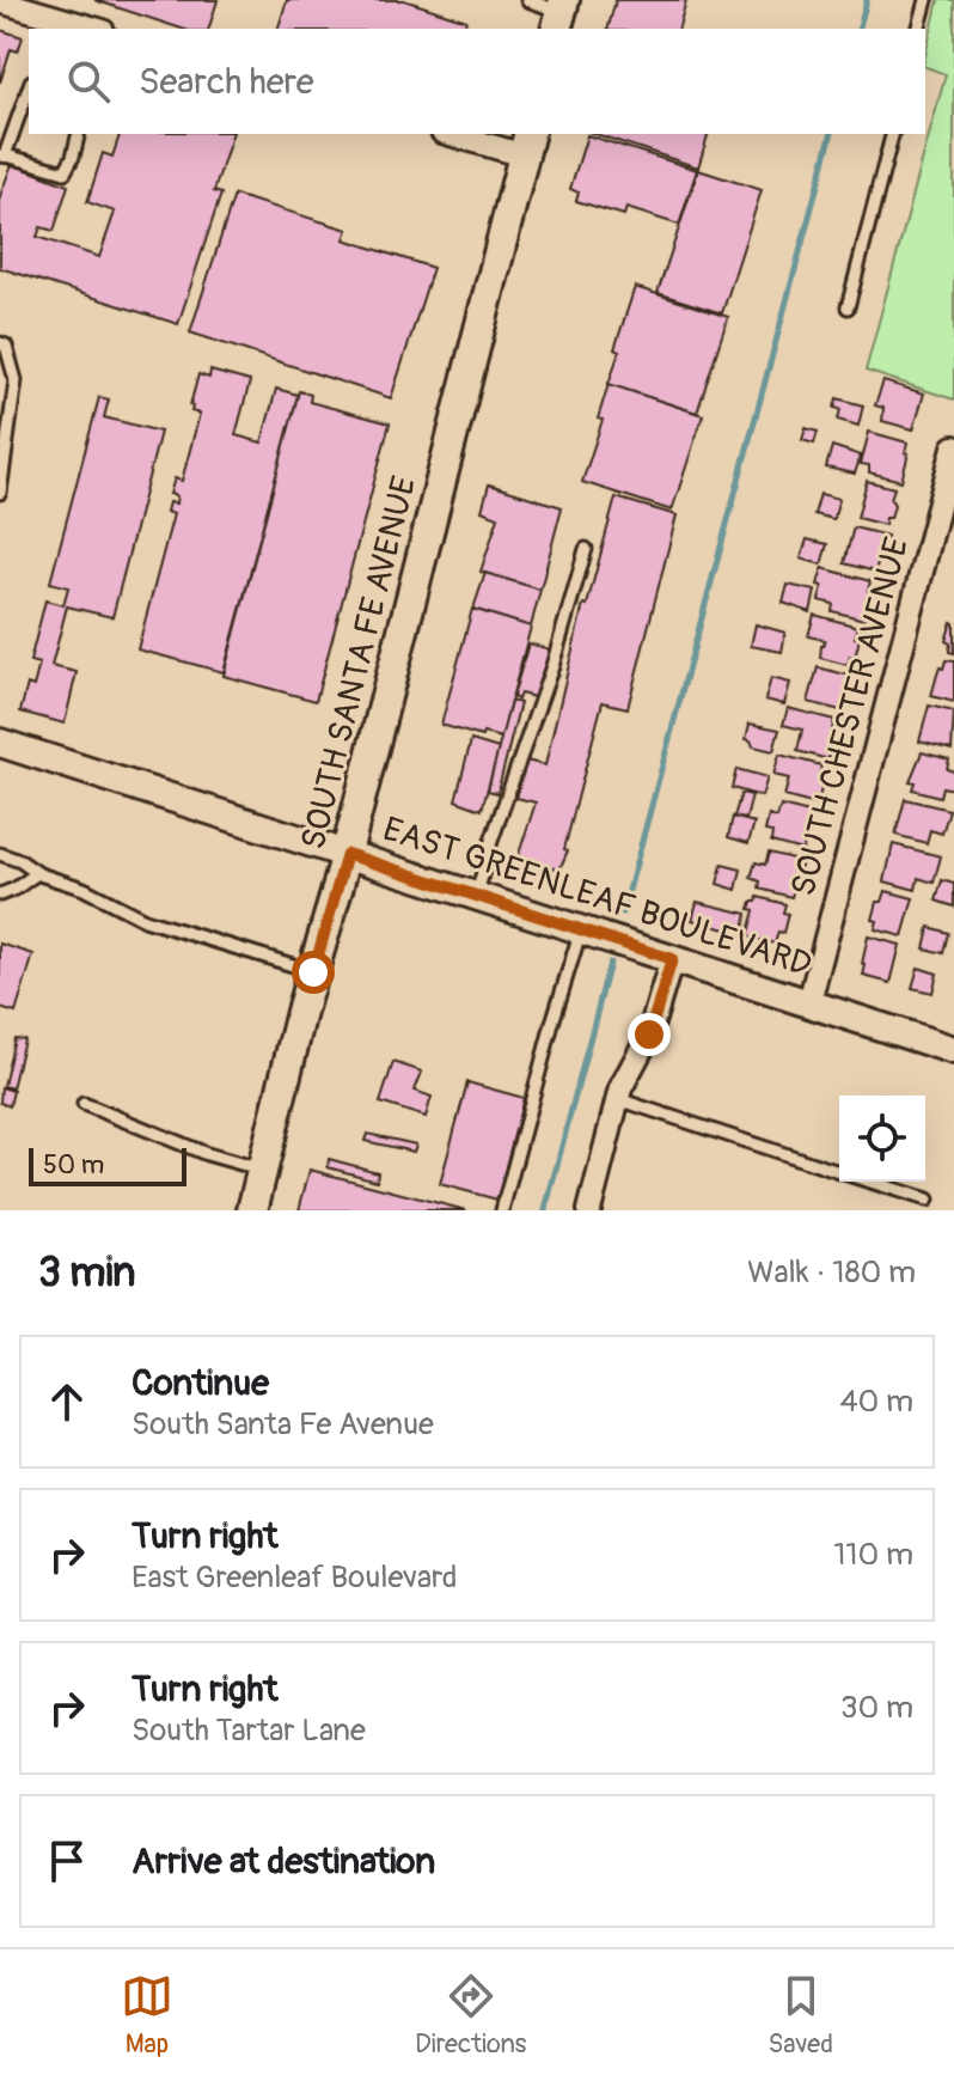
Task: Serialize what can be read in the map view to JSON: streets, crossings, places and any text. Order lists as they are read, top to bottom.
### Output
{
  "streets": {
    "main road": ["SOUTH SANTA FE AVENUE"],
    "street": ["SOUTH CHESTER AVENUE", "EAST GREENLEAF BOULEVARD"]
  },
  "crossings": [
    ["SOUTH SANTA FE AVENUE", "EAST GREENLEAF BOULEVARD"],
    ["SOUTH CHESTER AVENUE", "EAST GREENLEAF BOULEVARD"]
  ],
  "scale_bar": "50 m",
  "page": {
    "search": "Search here",
    "scale": "50 m",
    "heading": ["3 min", "Walk · 180 m"],
    "list": [
      ["Continue", "South Santa Fe Avenue", "40 m"],
      ["Turn right", "East Greenleaf Boulevard", "110 m"],
      ["Turn right", "South Tartar Lane", "30 m"],
      "Arrive at destination"
    ],
    "nav": ["Map", "Directions", "Saved"]
  }
}
